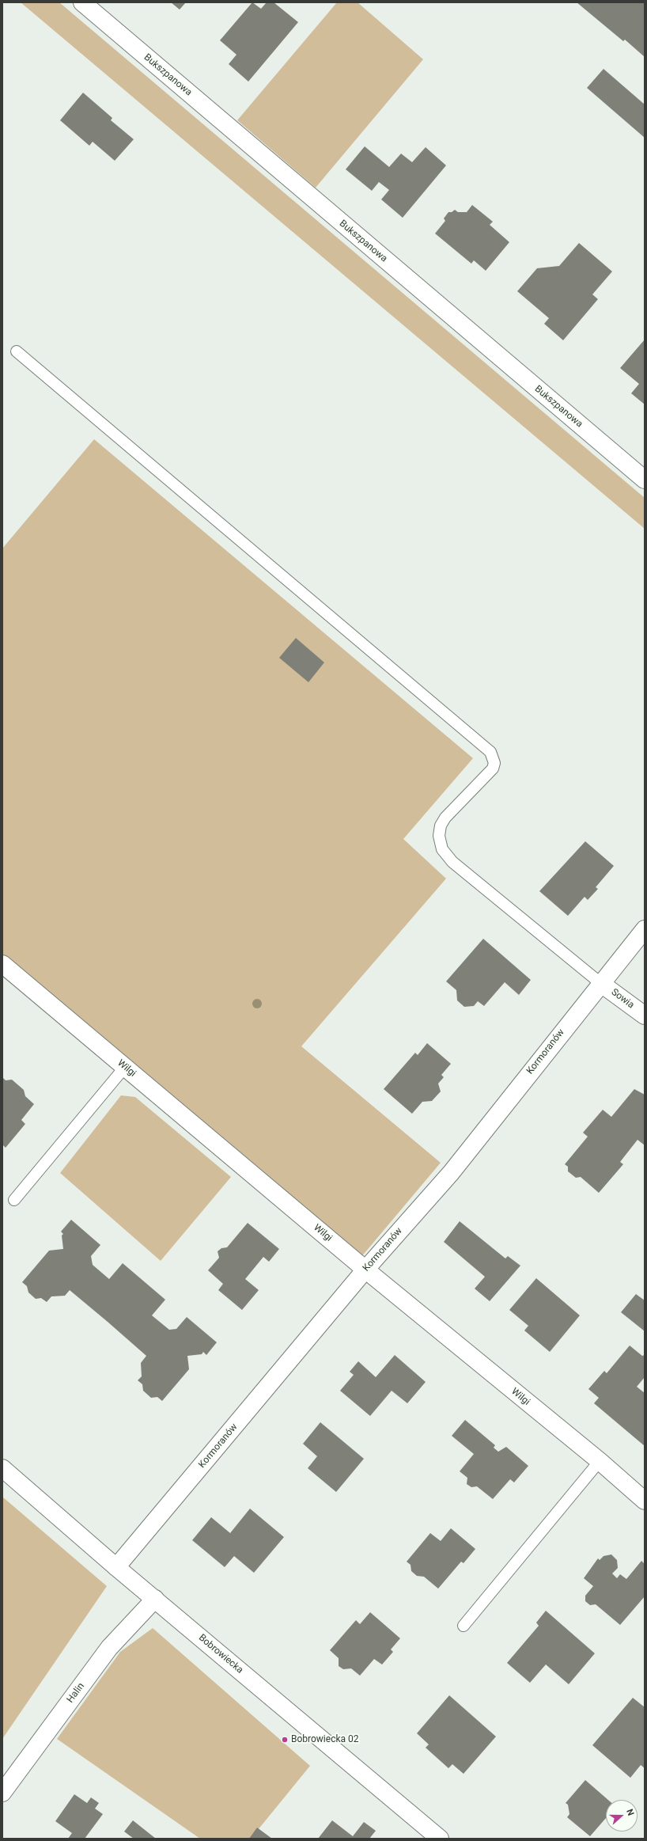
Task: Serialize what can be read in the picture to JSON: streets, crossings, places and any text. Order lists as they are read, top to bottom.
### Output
{
  "streets": {
    "street": [
      "Bukszpanowa",
      "Sowia",
      "Kormoranów",
      "Wilgi",
      "Bobrowiecka",
      "Halin"
    ]
  },
  "crossings": [
    ["Sowia", "Kormoranów"],
    ["Kormoranów", "Wilgi"],
    ["Kormoranów", "Bobrowiecka"],
    ["Bobrowiecka", "Halin"]
  ],
  "places": ["Bobrowiecka 02"],
  "north": "right"
}
